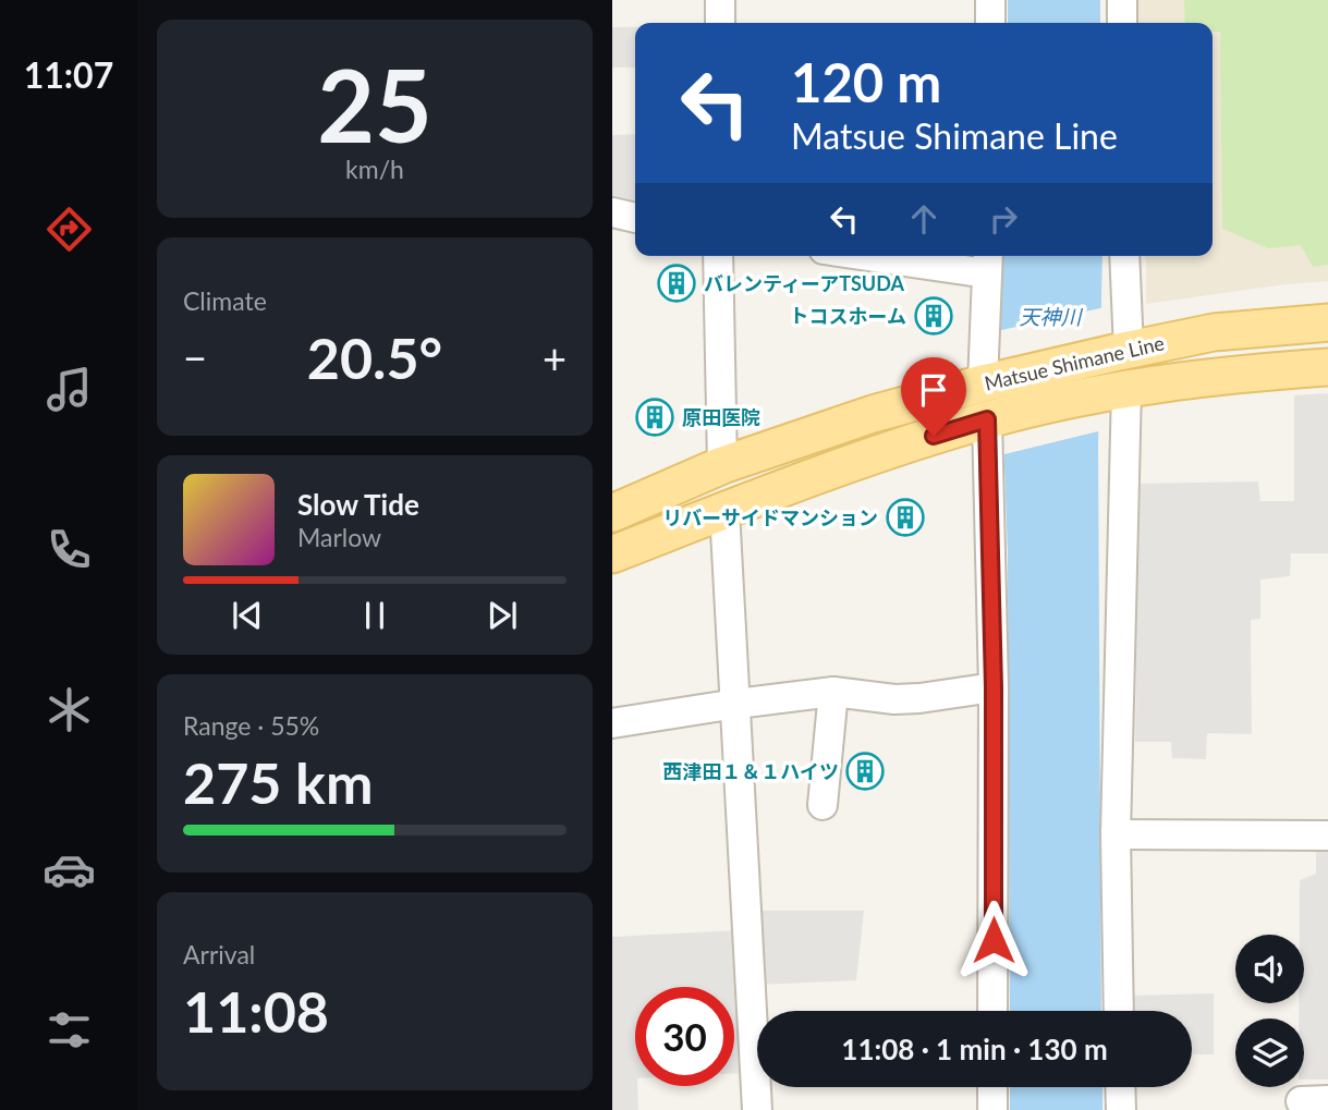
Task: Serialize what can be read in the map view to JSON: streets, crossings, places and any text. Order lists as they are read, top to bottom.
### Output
{
  "streets": {
    "main road": ["Matsue Shimane Line"]
  },
  "water": ["天神川"],
  "places": {
    "building": [
      "バレンティーアTSUDA",
      "トコスホーム",
      "原田医院",
      "リバーサイドマンション",
      "西津田１＆１ハイツ"
    ]
  },
  "page": {
    "tabs": "11:07",
    "tile": [
      ["25", "km/h"],
      "Climate",
      ["Range · 55%", "275 km"],
      ["Arrival", "11:08"]
    ],
    "turn": ["120 m", "Matsue Shimane Line"],
    "heat": ["−", "20.5°", "+"],
    "song": ["Slow Tide", "Marlow"],
    "limit": "30",
    "trip": "11:08 · 1 min · 130 m"
  }
}
